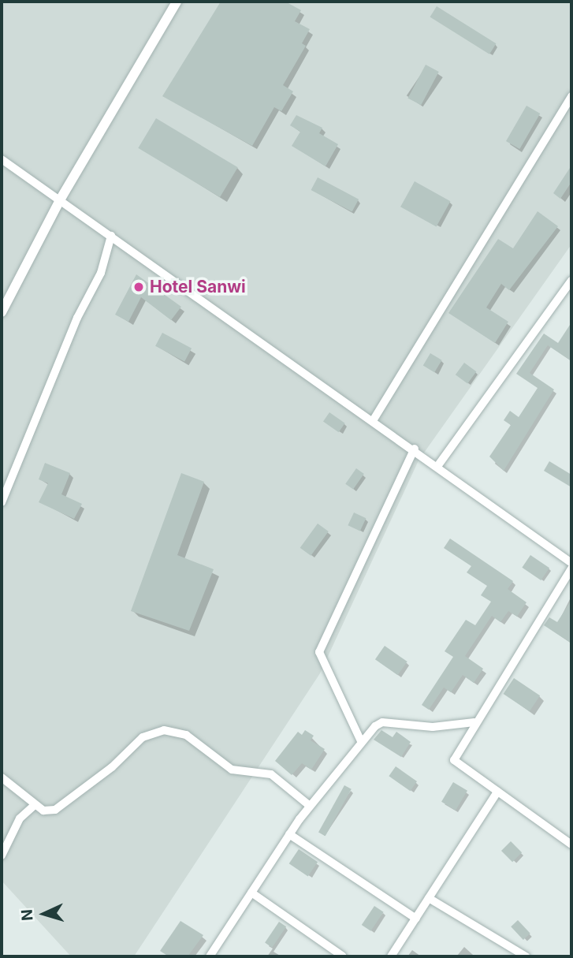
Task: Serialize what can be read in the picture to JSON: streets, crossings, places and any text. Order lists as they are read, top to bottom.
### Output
{
  "places": ["Hotel Sanwi"],
  "north": "left"
}
